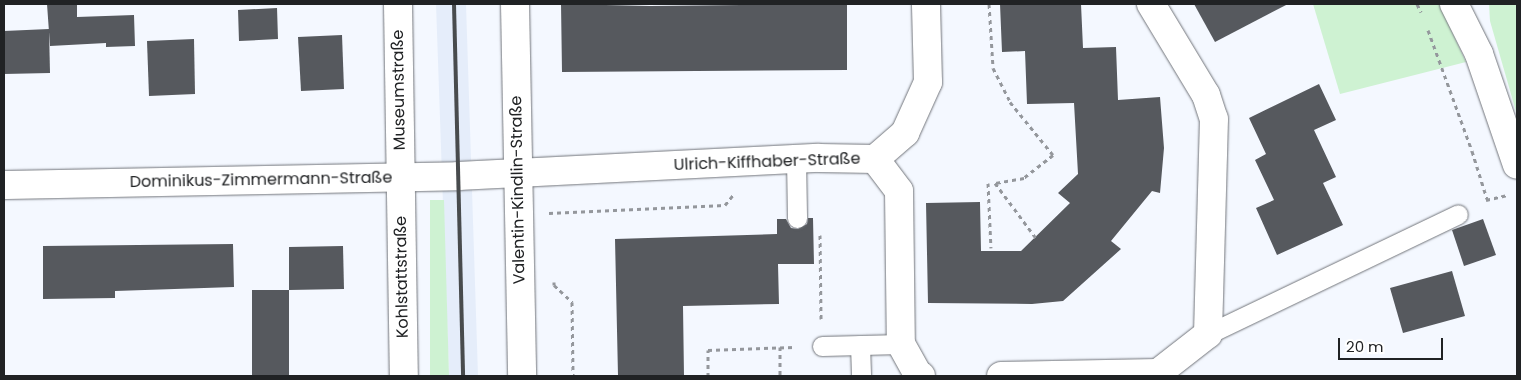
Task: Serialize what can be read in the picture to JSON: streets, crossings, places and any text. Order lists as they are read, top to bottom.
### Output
{
  "streets": {
    "street": [
      "Museumstraße",
      "Ulrich-Kiffhaber-Straße",
      "Dominikus-Zimmermann-Straße",
      "Valentin-Kindlin-Straße",
      "Kohlstattstraße"
    ]
  },
  "crossings": [
    ["Museumstraße", "Dominikus-Zimmermann-Straße"],
    ["Museumstraße", "Kohlstattstraße"],
    ["Ulrich-Kiffhaber-Straße", "Dominikus-Zimmermann-Straße"],
    ["Ulrich-Kiffhaber-Straße", "Valentin-Kindlin-Straße"],
    ["Dominikus-Zimmermann-Straße", "Valentin-Kindlin-Straße"],
    ["Dominikus-Zimmermann-Straße", "Kohlstattstraße"]
  ],
  "scale_bar": "20 m"
}
